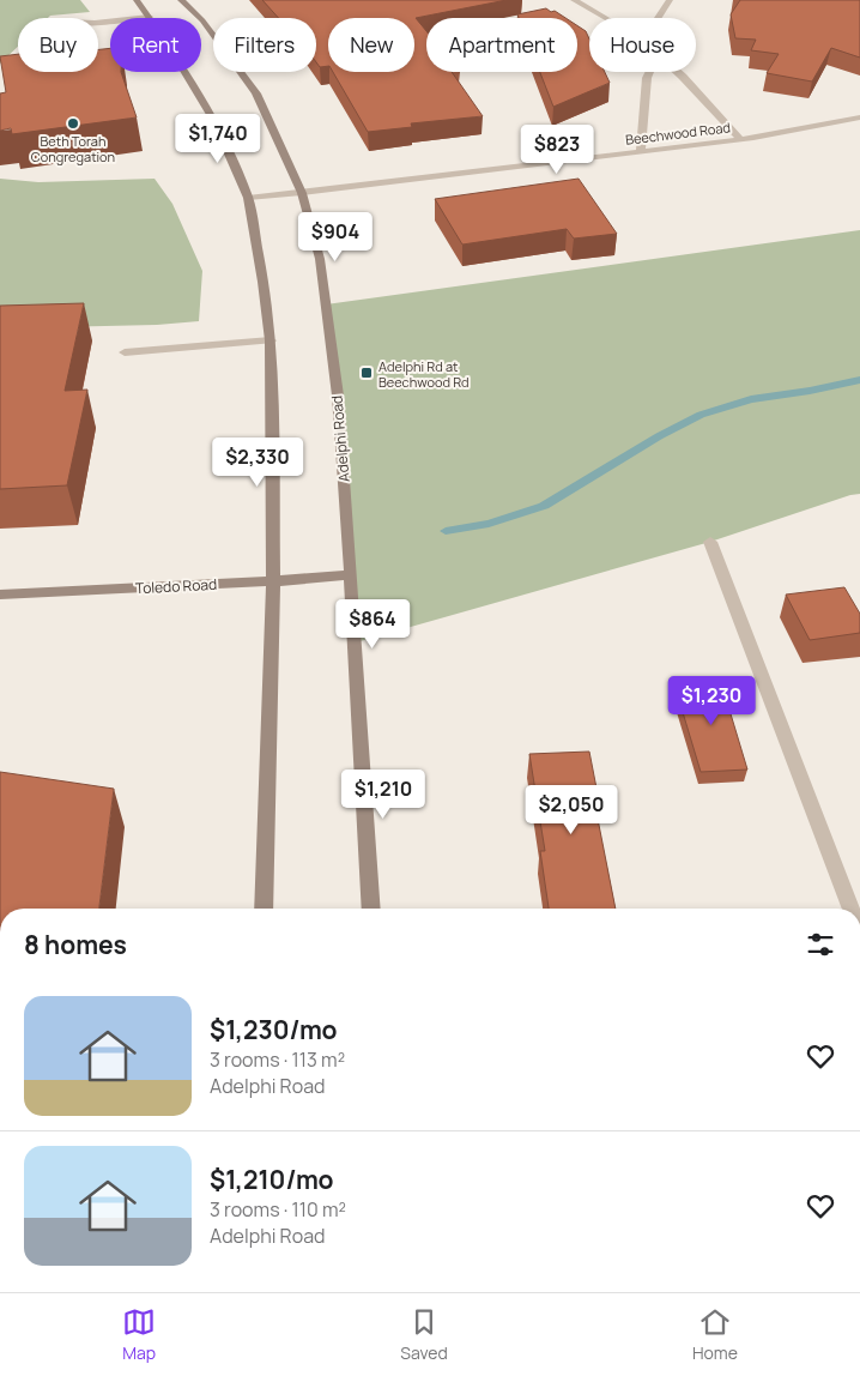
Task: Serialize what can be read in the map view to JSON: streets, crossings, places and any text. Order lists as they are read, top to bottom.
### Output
{
  "streets": {
    "main road": ["Adelphi Road", "Toledo Road"],
    "street": ["Beechwood Road"]
  },
  "crossings": [
    ["Beechwood Road", "Adelphi Road"],
    ["Adelphi Road", "Toledo Road"]
  ],
  "places": {
    "other": ["Beth Torah Congregation"],
    "transit": ["Adelphi Rd at Beechwood Rd"]
  },
  "page": {
    "chip": [
      "Buy",
      "Rent",
      "Filters",
      "New",
      "Apartment",
      "House"
    ],
    "price": [
      "$1,740",
      "$823",
      "$904",
      "$2,330",
      "$864",
      "$1,230",
      "$1,210",
      "$2,050"
    ],
    "heading": "8 homes",
    "list": [
      {
        "name": "$1,230/mo",
        "note": "3 rooms · 113 m² · Adelphi Road"
      },
      {
        "name": "$1,210/mo",
        "note": "3 rooms · 110 m² · Adelphi Road"
      }
    ],
    "tabs": ["Map", "Saved", "Home"]
  }
}
